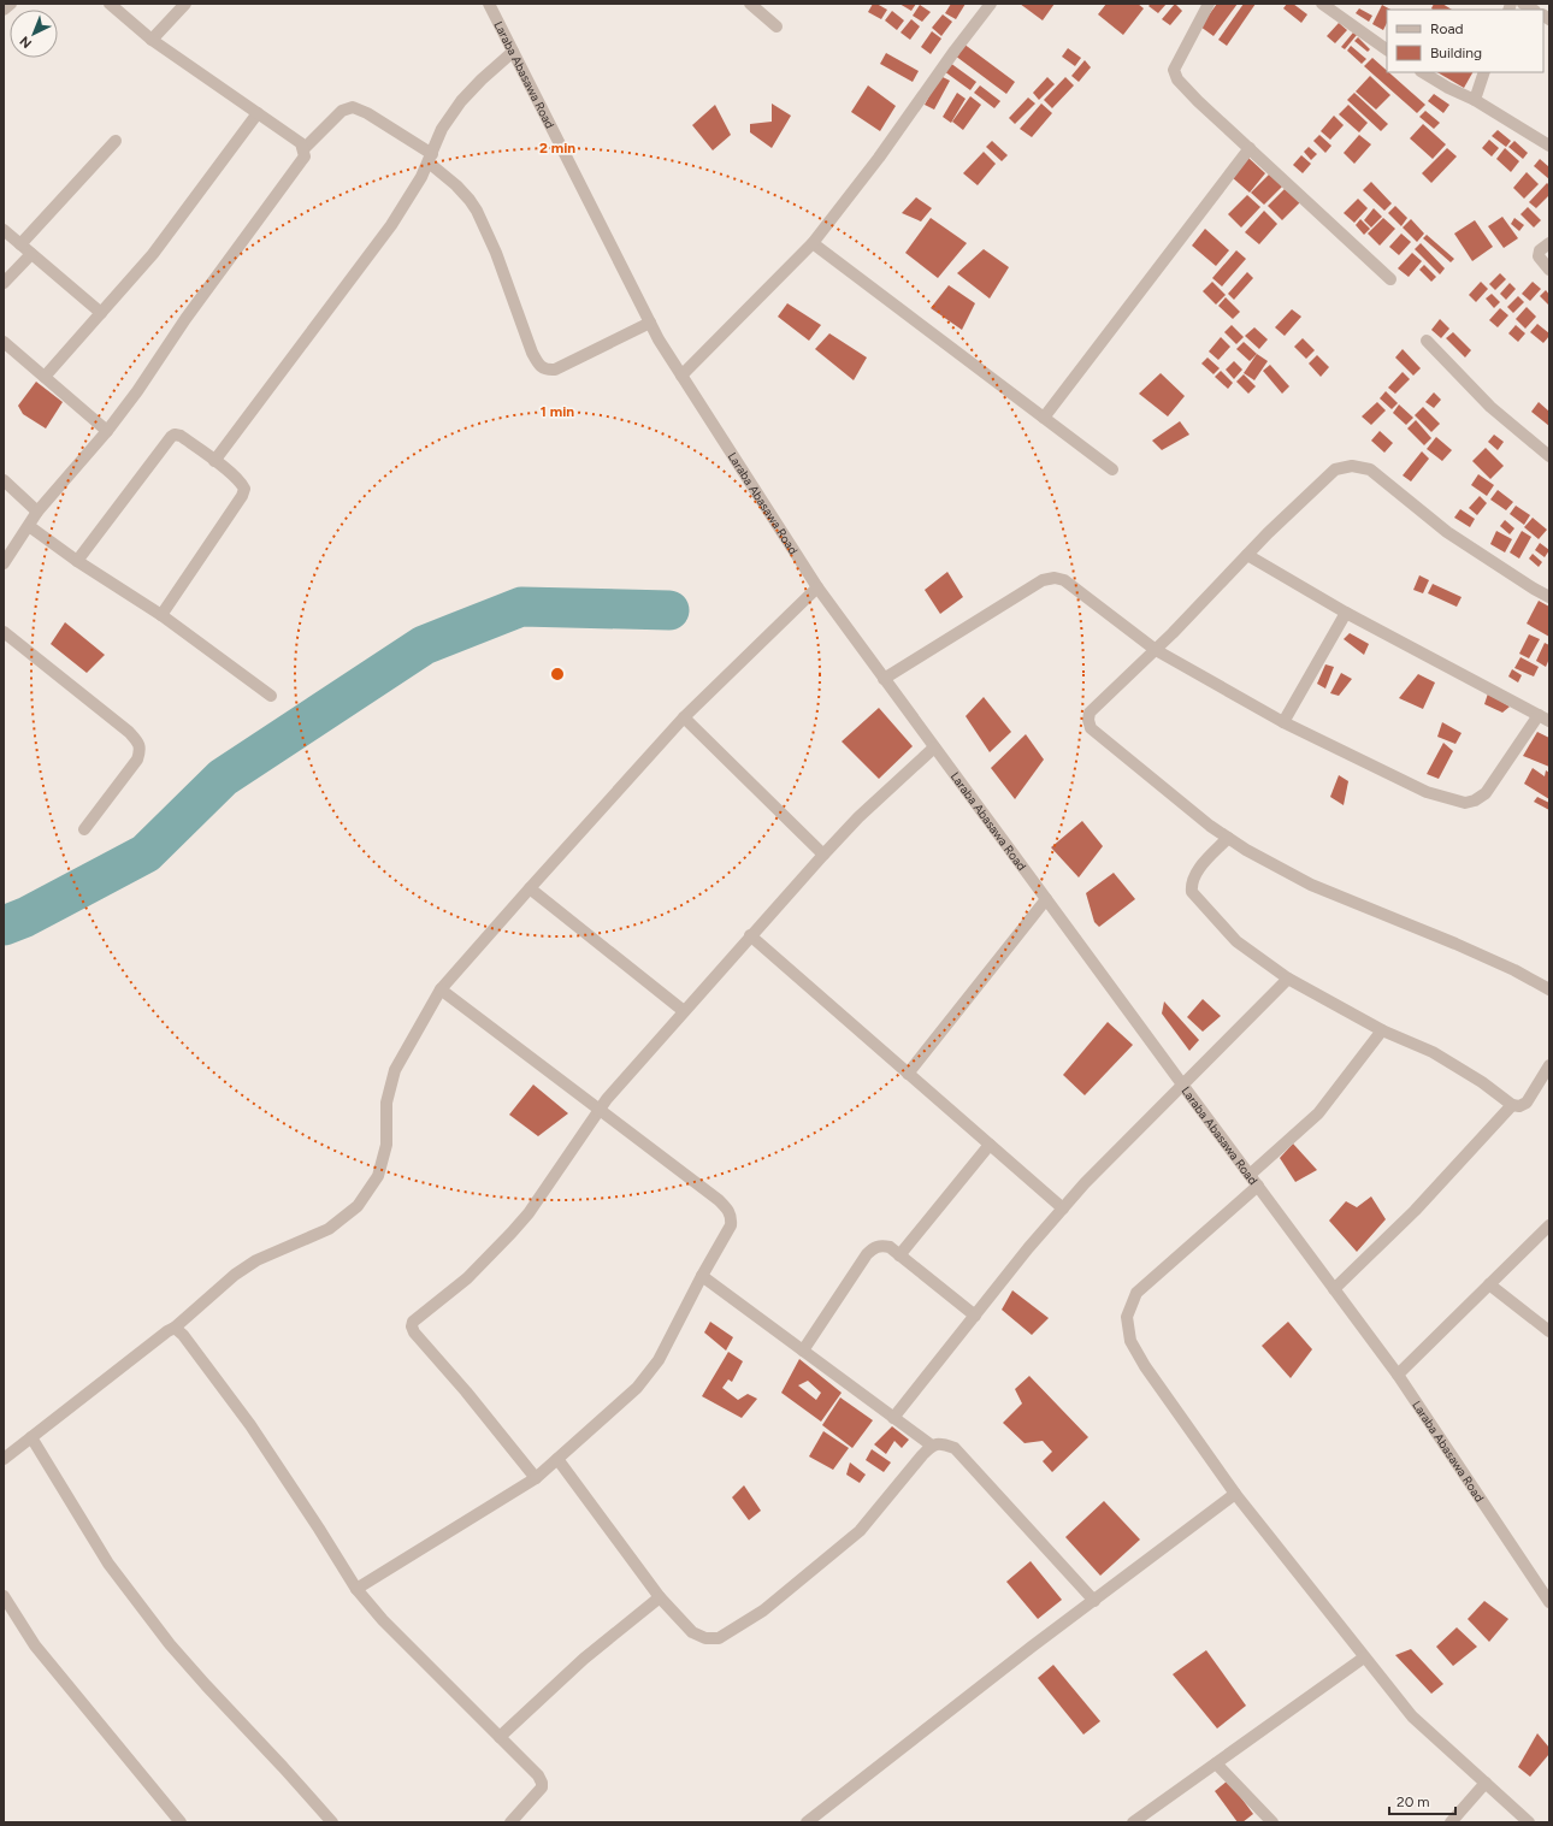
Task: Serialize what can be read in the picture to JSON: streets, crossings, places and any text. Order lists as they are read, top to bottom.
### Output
{
  "streets": {
    "street": ["Laraba Abasawa Road"]
  },
  "legend": ["Road", "Building"],
  "scale_bar": "20 m",
  "north": "bottom left",
  "rings": ["2 min", "1 min"]
}
